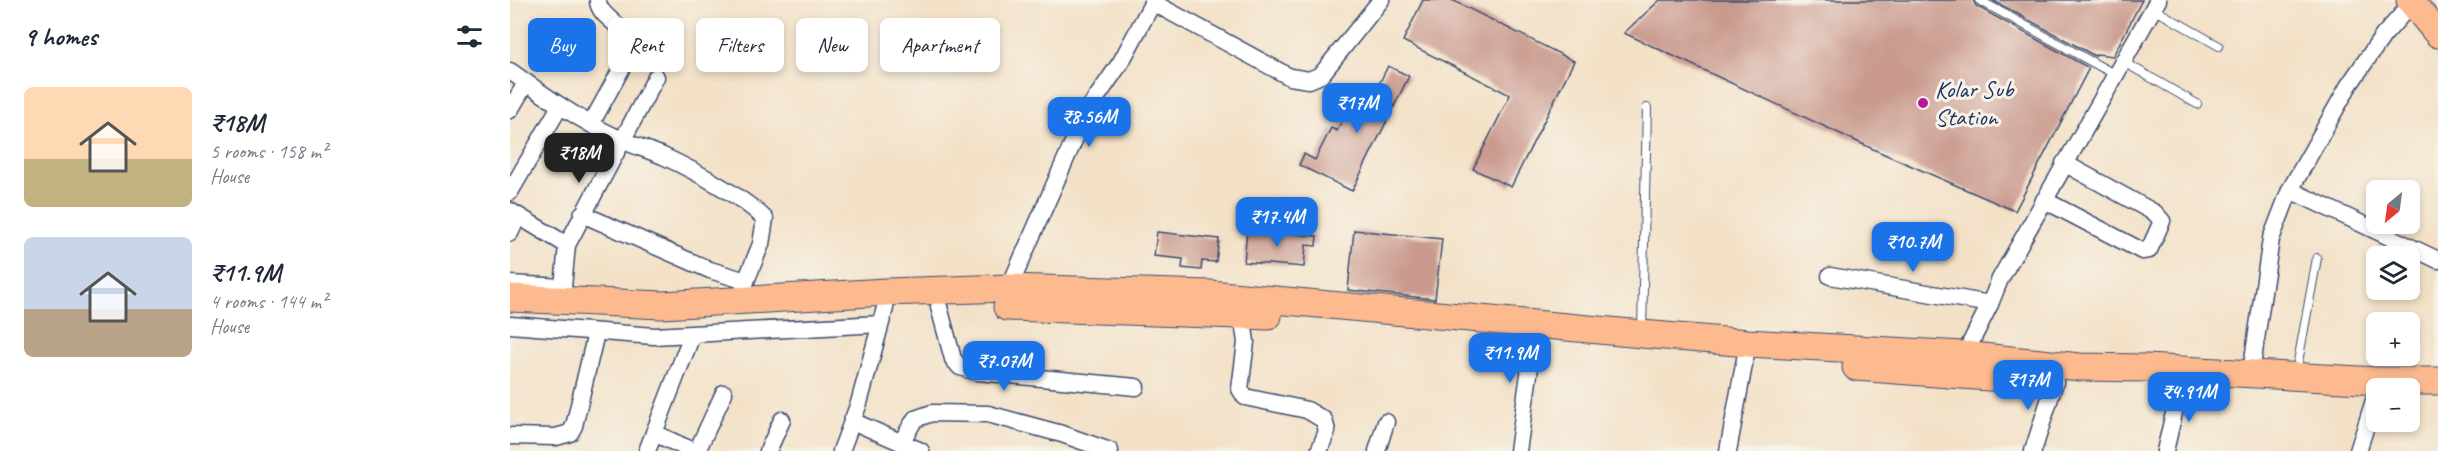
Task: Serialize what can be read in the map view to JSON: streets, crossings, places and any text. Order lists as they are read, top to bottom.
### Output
{
  "places": ["Kolar Sub Station"],
  "north": "bottom left",
  "page": {
    "heading": "9 homes",
    "chip": [
      "Buy",
      "Rent",
      "Filters",
      "New",
      "Apartment"
    ],
    "list": [
      {
        "name": "₹18M",
        "note": "5 rooms · 158 m² · House"
      },
      {
        "name": "₹11.9M",
        "note": "4 rooms · 144 m² · House"
      }
    ],
    "price": [
      "₹17M",
      "₹8.56M",
      "₹18M",
      "₹17.4M",
      "₹10.7M",
      "₹11.9M",
      "₹7.07M",
      "₹17M",
      "₹4.91M"
    ],
    "map_buttons": ["+", "−"]
  }
}
